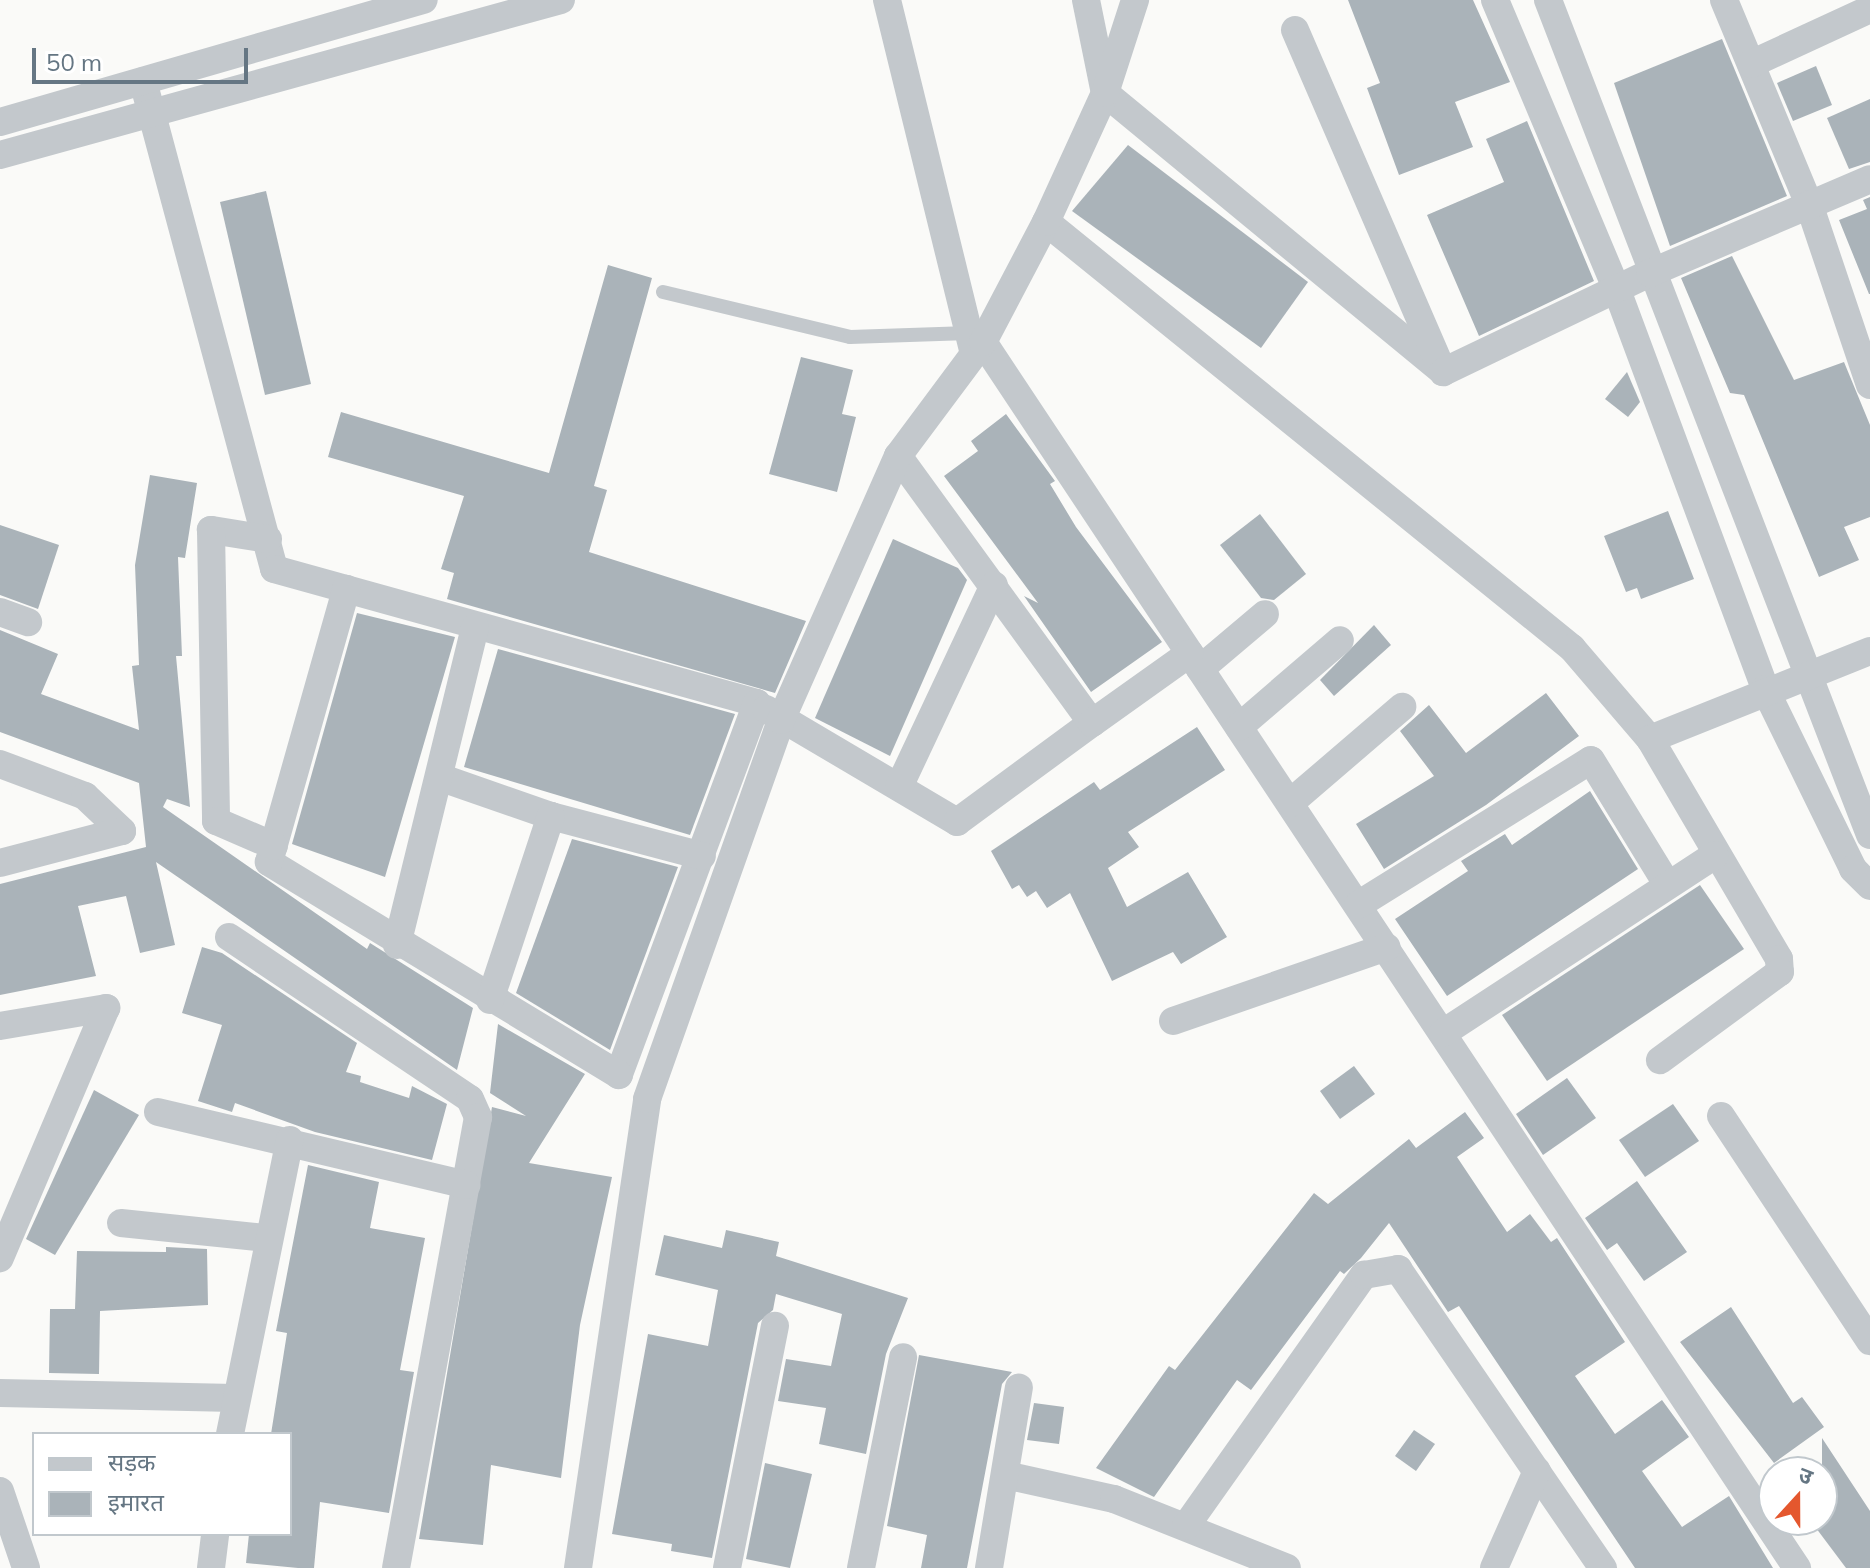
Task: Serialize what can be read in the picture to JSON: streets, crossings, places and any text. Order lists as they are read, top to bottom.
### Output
{
  "legend": ["सड़क", "इमारत"],
  "scale_bar": "50 m",
  "north": "top"
}
